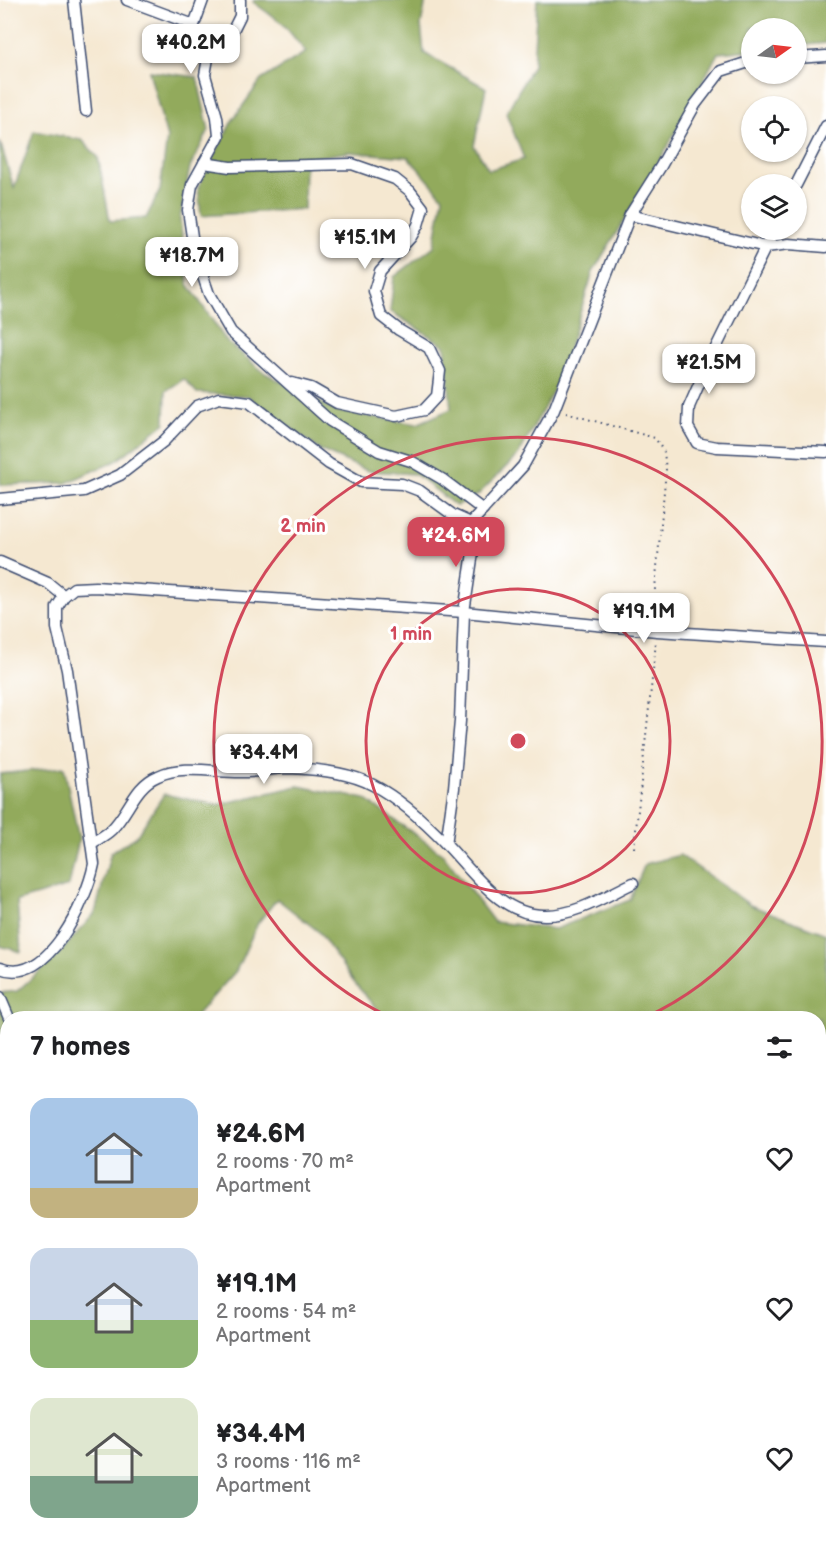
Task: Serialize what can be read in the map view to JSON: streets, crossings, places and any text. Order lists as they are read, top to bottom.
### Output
{
  "north": "right",
  "page": {
    "price": [
      "¥40.2M",
      "¥15.1M",
      "¥18.7M",
      "¥21.5M",
      "¥24.6M",
      "¥19.1M",
      "¥34.4M"
    ],
    "heading": "7 homes",
    "list": [
      {
        "name": "¥24.6M",
        "note": "2 rooms · 70 m² · Apartment"
      },
      {
        "name": "¥19.1M",
        "note": "2 rooms · 54 m² · Apartment"
      },
      {
        "name": "¥34.4M",
        "note": "3 rooms · 116 m² · Apartment"
      }
    ]
  },
  "rings": ["2 min", "1 min"]
}
